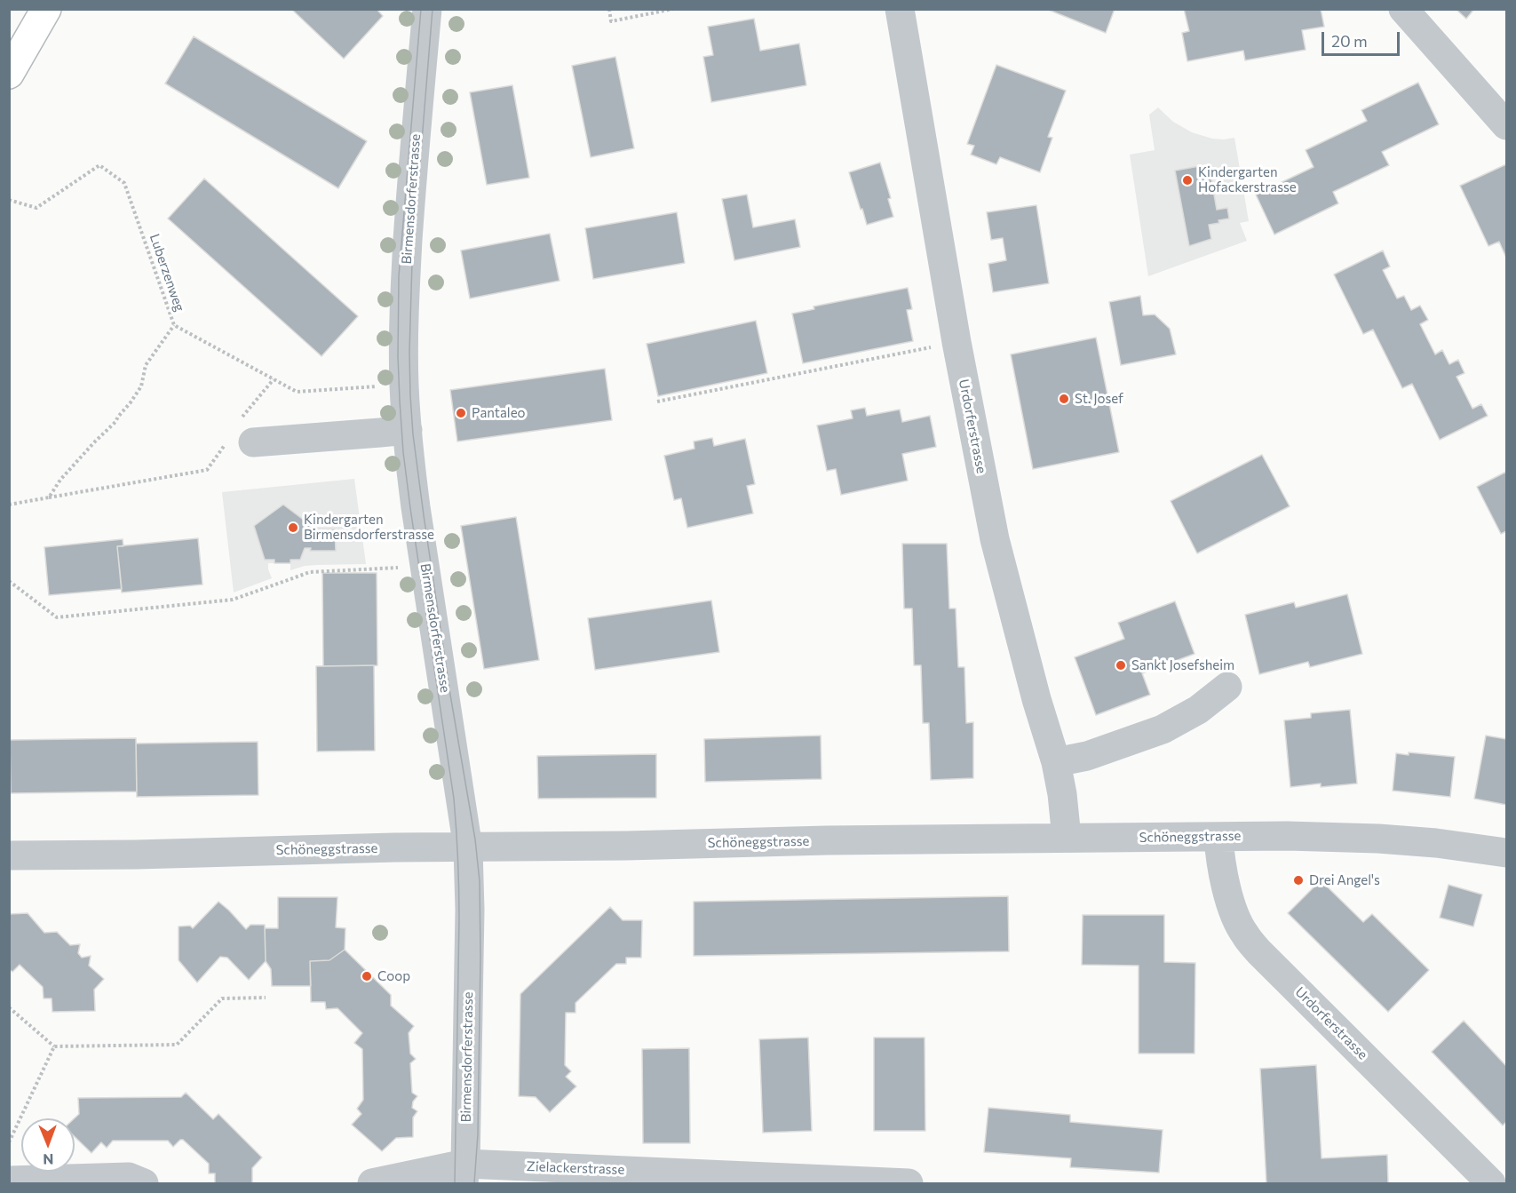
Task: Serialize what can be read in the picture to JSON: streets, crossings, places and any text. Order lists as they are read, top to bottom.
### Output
{
  "streets": {
    "street": [
      "Birmensdorferstrasse",
      "Urdorferstrasse",
      "Schöneggstrasse",
      "Zielackerstrasse"
    ],
    "path": ["Luberzenweg"]
  },
  "crossings": [
    ["Birmensdorferstrasse", "Luberzenweg"],
    ["Birmensdorferstrasse", "Schöneggstrasse"],
    ["Birmensdorferstrasse", "Zielackerstrasse"],
    ["Urdorferstrasse", "Schöneggstrasse"]
  ],
  "places": [
    "Kindergarten Hofackerstrasse",
    "St. Josef",
    "Pantaleo",
    "Kindergarten Birmensdorferstrasse",
    "Sankt Josefsheim",
    "Drei Angel's",
    "Coop"
  ],
  "scale_bar": "20 m",
  "north": "bottom"
}
